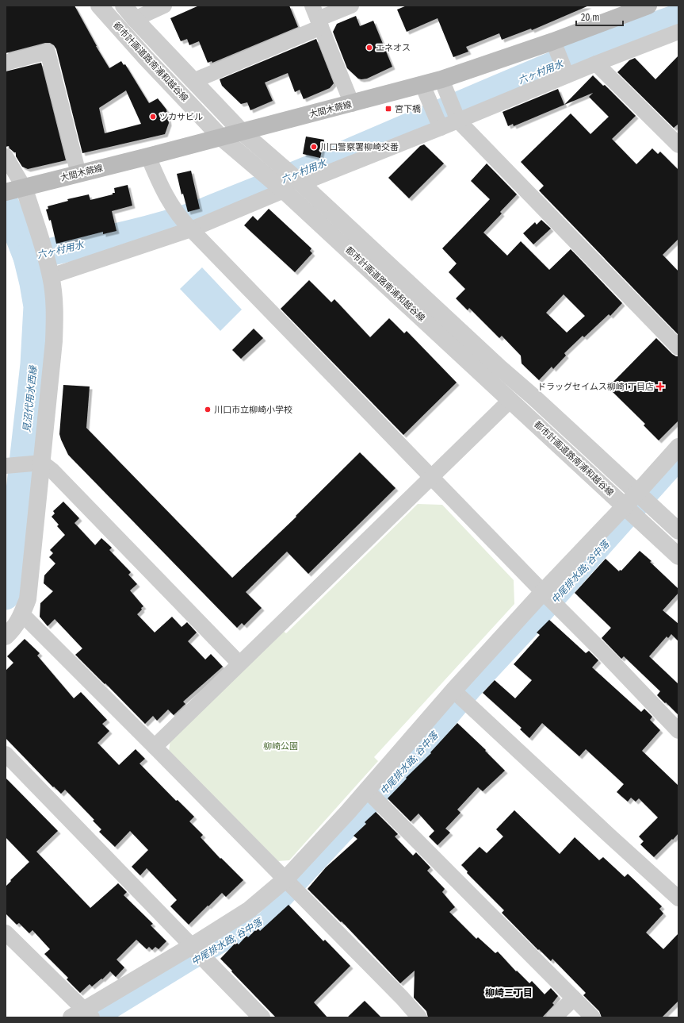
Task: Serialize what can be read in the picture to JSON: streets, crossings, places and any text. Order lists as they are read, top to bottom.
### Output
{
  "streets": {
    "main road": ["大間木蕨線"],
    "street": ["都市計画道路南浦和越谷線"]
  },
  "crossings": [
    ["都市計画道路南浦和越谷線", "大間木蕨線"]
  ],
  "districts": ["柳崎三丁目"],
  "water": ["六ヶ村用水", "見沼代用水西縁", "中尾排水路; 谷中落"],
  "parks": ["柳崎公園"],
  "places": {
    "other": [
      "エネオス",
      "ツカサビル",
      "川口警察署柳崎交番",
      "川口市立柳崎小学校"
    ],
    "transit": ["宮下橋"],
    "health": ["ドラッグセイムス柳崎1丁目店"]
  },
  "scale_bar": "20 m"
}
